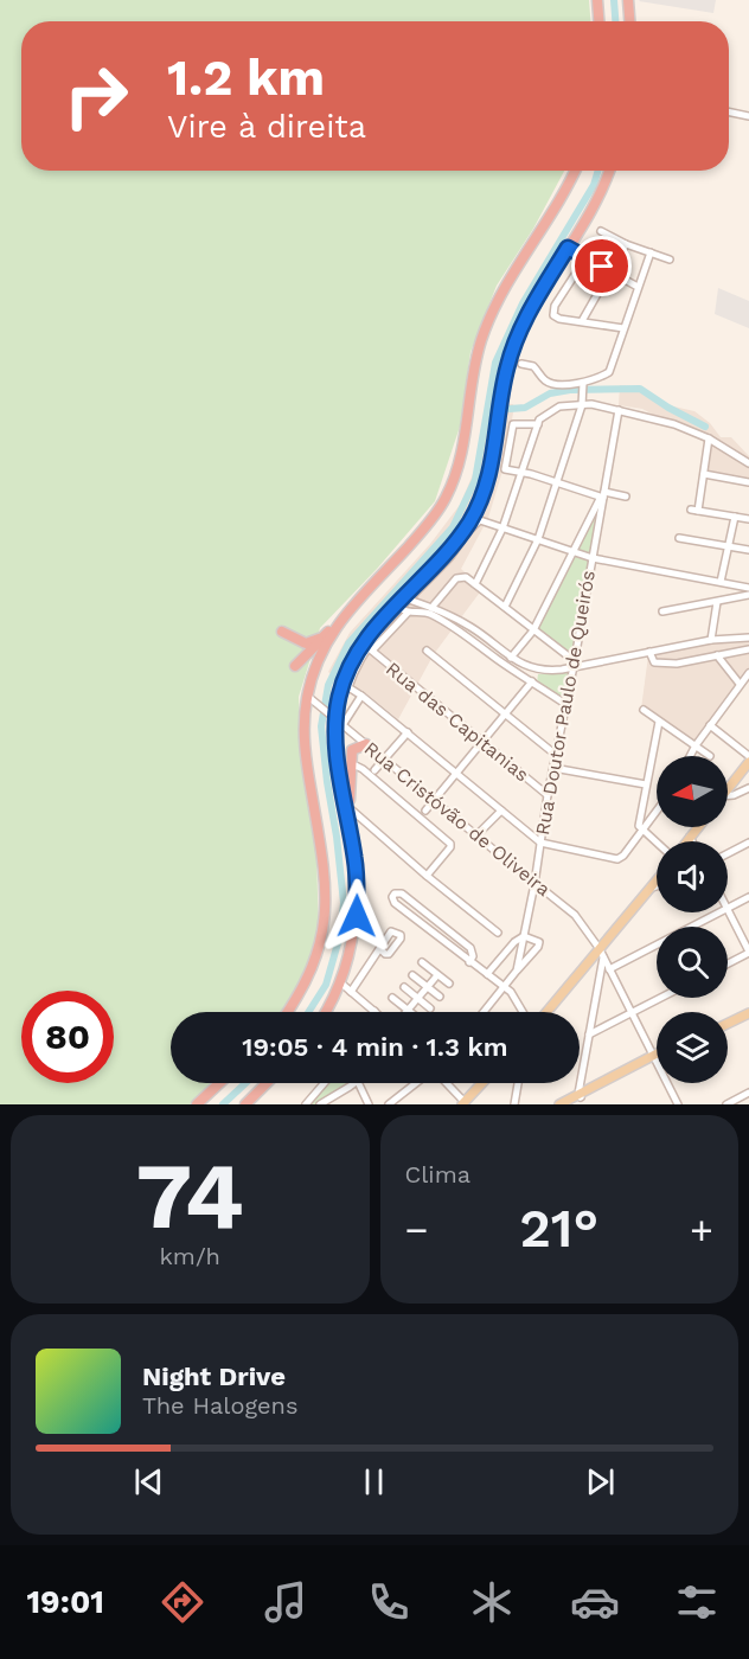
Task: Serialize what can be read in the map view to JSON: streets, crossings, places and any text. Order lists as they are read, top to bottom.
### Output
{
  "streets": {
    "street": ["Rua Doutor Paulo de Queirós", "Rua das Capitanias", "Rua Cristóvão de Oliveira"]
  },
  "crossings": [
    ["Rua Doutor Paulo de Queirós", "Rua das Capitanias"],
    ["Rua Doutor Paulo de Queirós", "Rua Cristóvão de Oliveira"]
  ],
  "north": "left",
  "page": {
    "turn": ["1.2 km", "Vire à direita"],
    "limit": "80",
    "trip": "19:05 · 4 min · 1.3 km",
    "tile": [
      ["74", "km/h"],
      "Clima"
    ],
    "heat": ["−", "21°", "+"],
    "song": ["Night Drive", "The Halogens"],
    "tabs": "19:01"
  }
}
